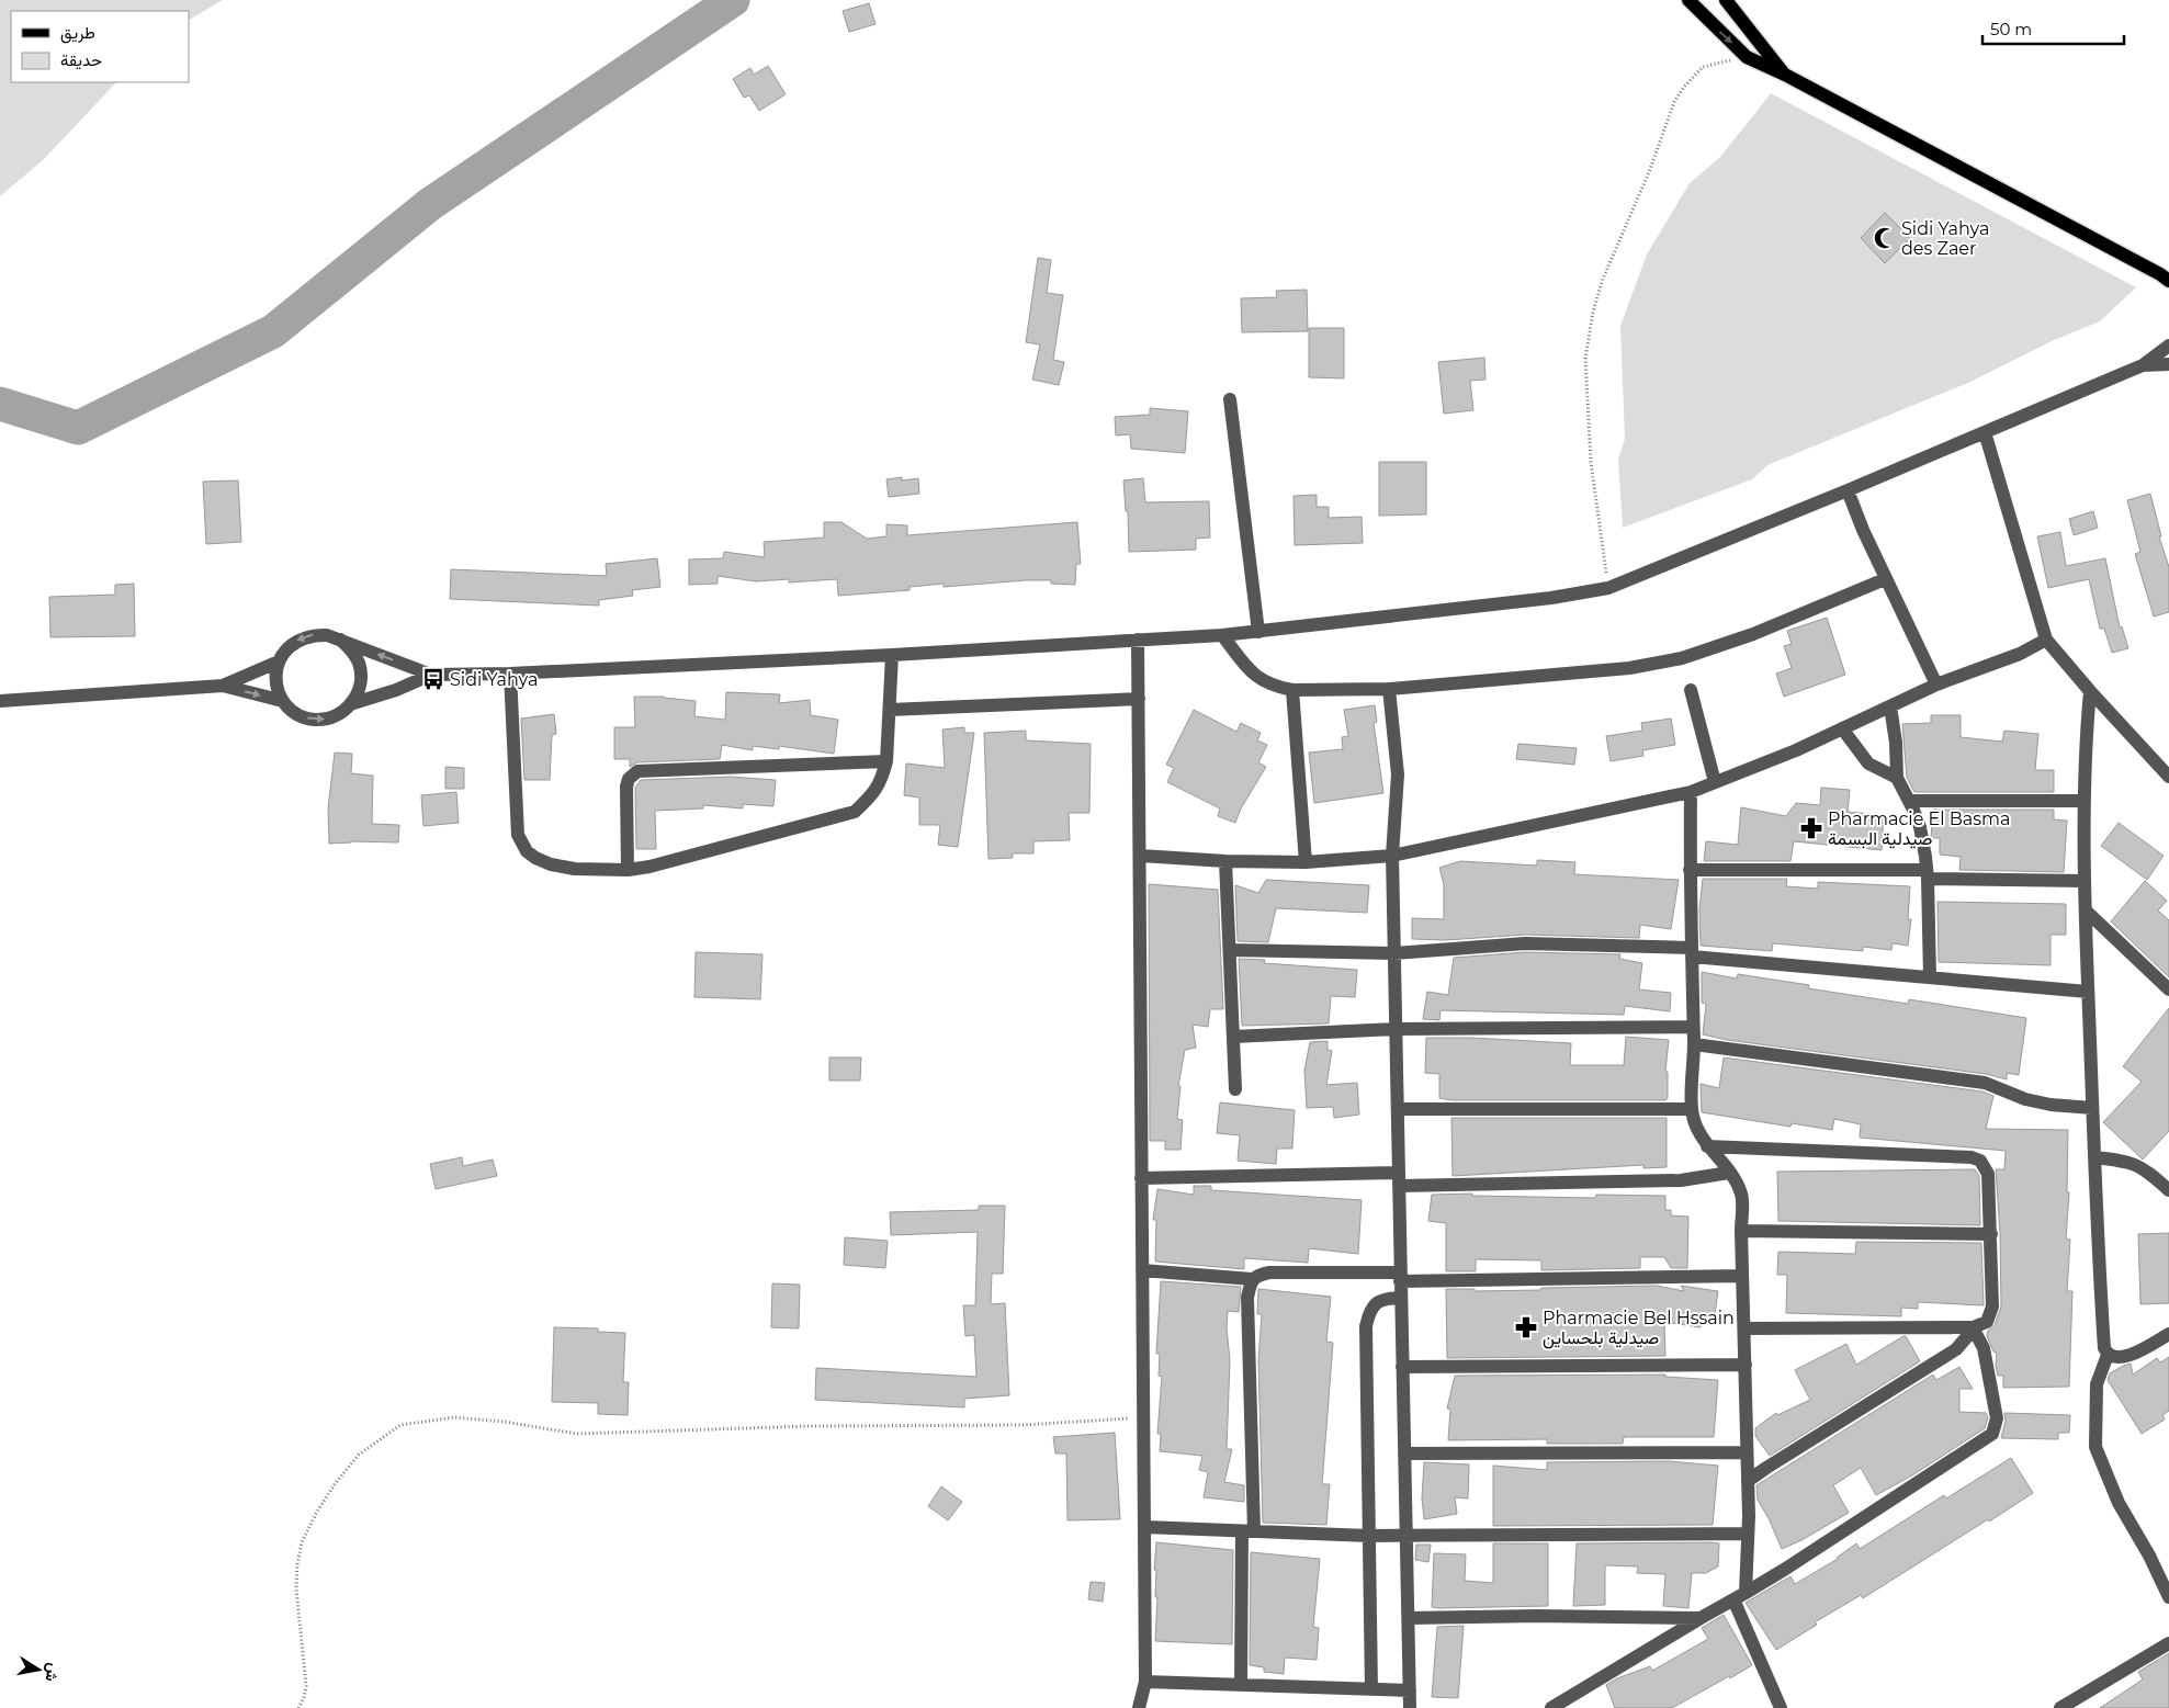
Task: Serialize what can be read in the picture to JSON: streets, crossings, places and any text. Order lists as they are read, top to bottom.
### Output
{
  "places": {
    "mosque": ["Sidi Yahya des Zaer"],
    "bus stop": ["Sidi Yahya"],
    "pharmacy": ["Pharmacie El Basma صيدلية البسمة", "Pharmacie Bel Hssain صيدلية بلحساين"]
  },
  "legend": ["طريق", "حديقة"],
  "scale_bar": "50 m",
  "north": "right"
}
